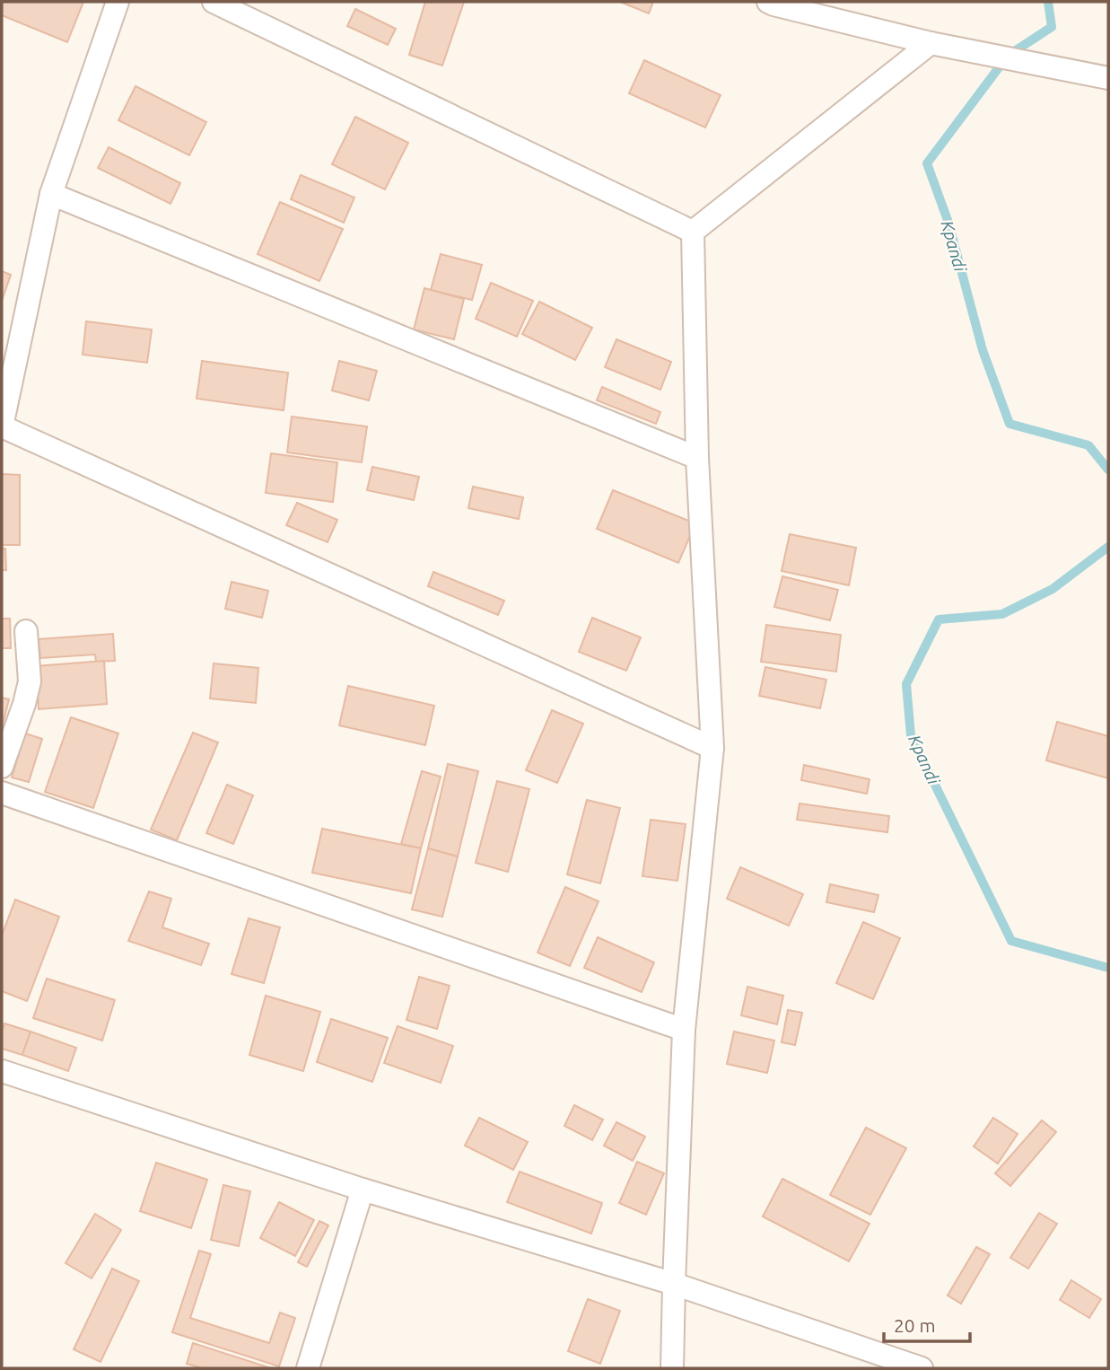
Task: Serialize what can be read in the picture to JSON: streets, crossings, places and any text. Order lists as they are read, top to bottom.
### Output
{
  "water": ["Kpandi"],
  "scale_bar": "20 m"
}
